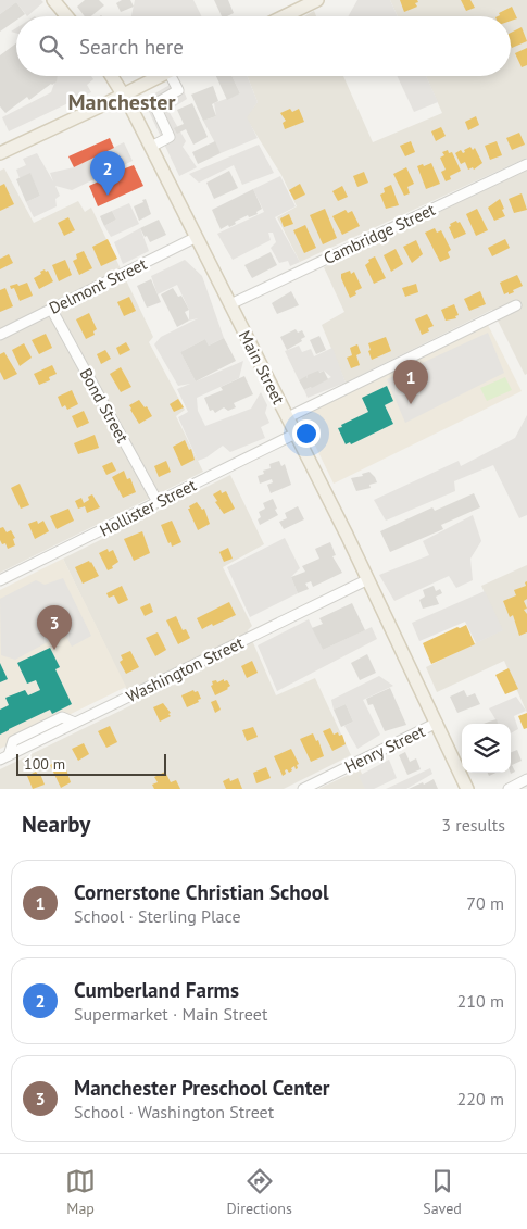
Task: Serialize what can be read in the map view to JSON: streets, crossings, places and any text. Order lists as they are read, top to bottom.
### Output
{
  "streets": {
    "main road": ["Main Street"],
    "street": [
      "Cambridge Street",
      "Delmont Street",
      "Bond Street",
      "Hollister Street",
      "Washington Street",
      "Henry Street"
    ]
  },
  "crossings": [
    ["Cambridge Street", "Main Street"],
    ["Delmont Street", "Main Street"],
    ["Delmont Street", "Bond Street"],
    ["Main Street", "Hollister Street"],
    ["Main Street", "Washington Street"],
    ["Main Street", "Henry Street"],
    ["Bond Street", "Hollister Street"]
  ],
  "districts": ["Manchester"],
  "scale_bar": "100 m",
  "page": {
    "search": "Search here",
    "pins": ["2", "1", "3"],
    "scale": "100 m",
    "heading": ["Nearby", "3 results"],
    "list": [
      {
        "mark": "1",
        "name": "Cornerstone Christian School",
        "note": "School · Sterling Place",
        "value": "70 m"
      },
      {
        "mark": "2",
        "name": "Cumberland Farms",
        "note": "Supermarket · Main Street",
        "value": "210 m"
      },
      {
        "mark": "3",
        "name": "Manchester Preschool Center",
        "note": "School · Washington Street",
        "value": "220 m"
      }
    ],
    "nav": ["Map", "Directions", "Saved"]
  }
}
